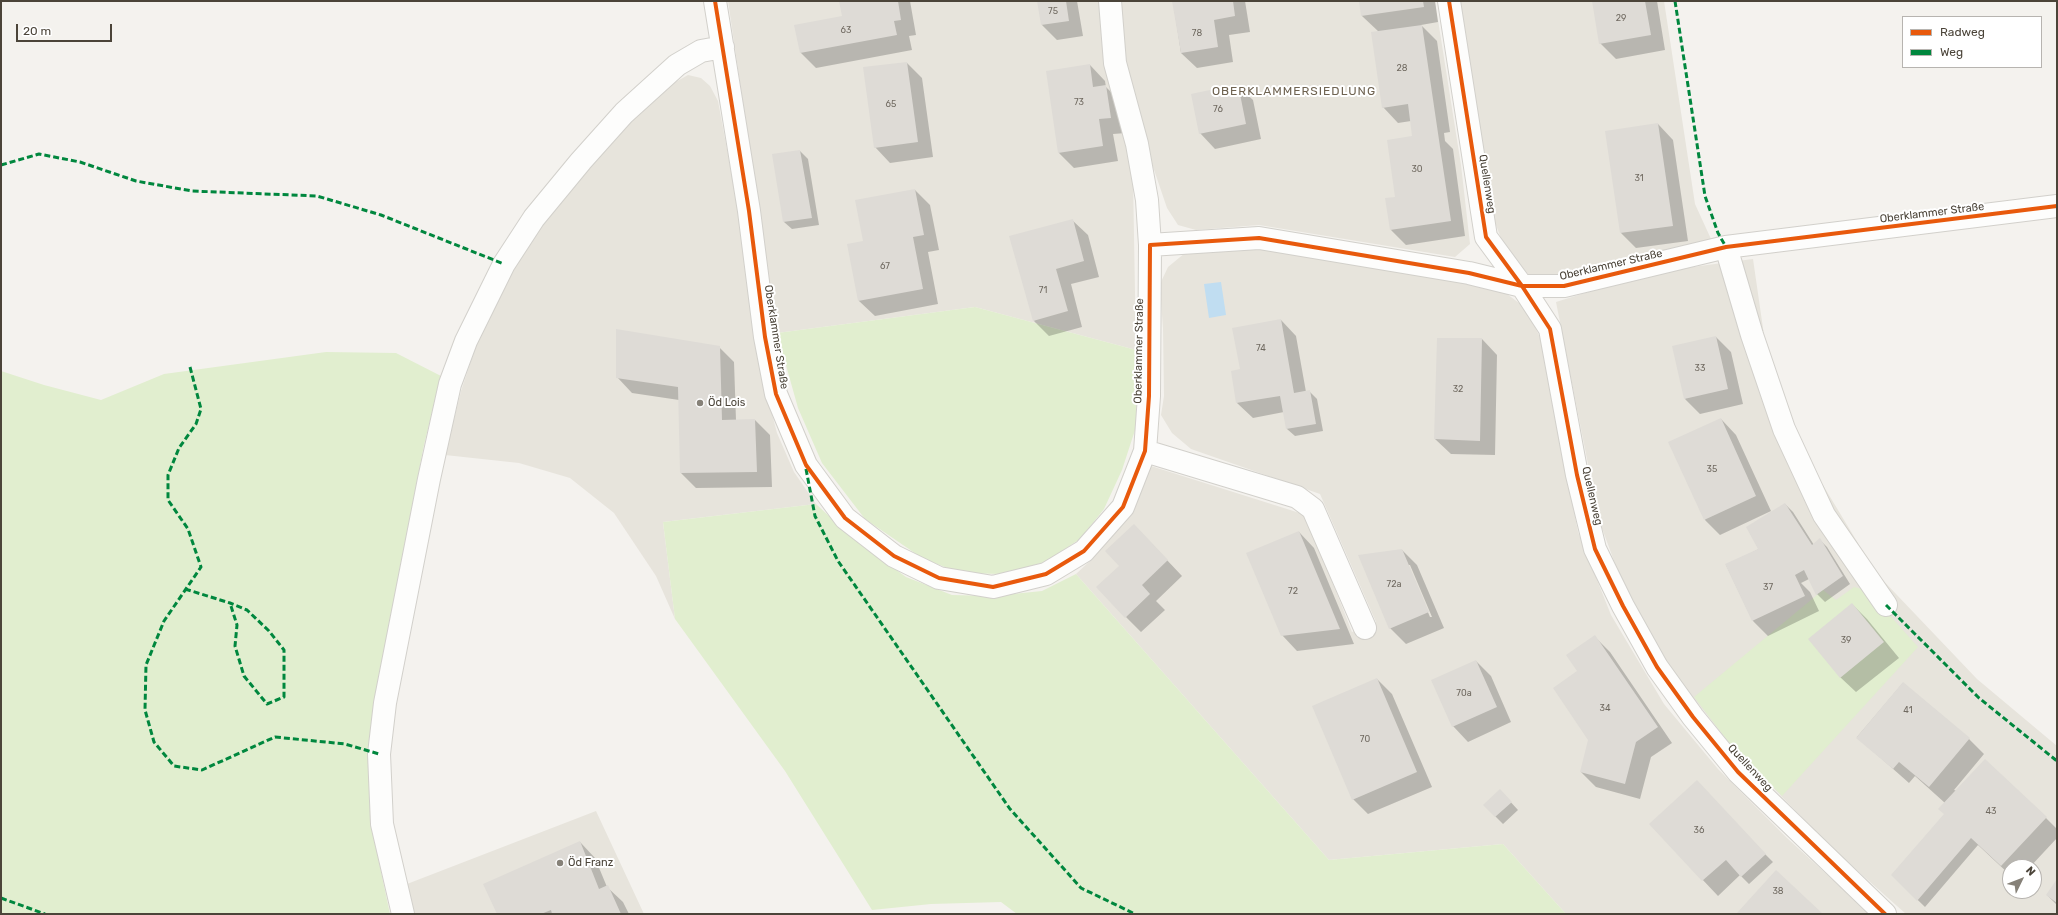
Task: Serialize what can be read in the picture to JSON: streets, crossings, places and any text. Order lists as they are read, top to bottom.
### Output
{
  "streets": {
    "street": ["Quellenweg", "Oberklammer Straße"]
  },
  "crossings": [
    ["Quellenweg", "Oberklammer Straße"]
  ],
  "districts": ["OBERKLAMMERSIEDLUNG"],
  "places": ["Öd Lois", "Öd Franz"],
  "house_numbers": [
    "75",
    "29",
    "63",
    "78",
    "28",
    "73",
    "65",
    "76",
    "30",
    "31",
    "67",
    "71",
    "74",
    "33",
    "32",
    "35",
    "72a",
    "37",
    "72",
    "39",
    "70a",
    "34",
    "41",
    "70",
    "43",
    "36",
    "38"
  ],
  "legend": ["Radweg", "Weg"],
  "scale_bar": "20 m",
  "north": "top right"
}
